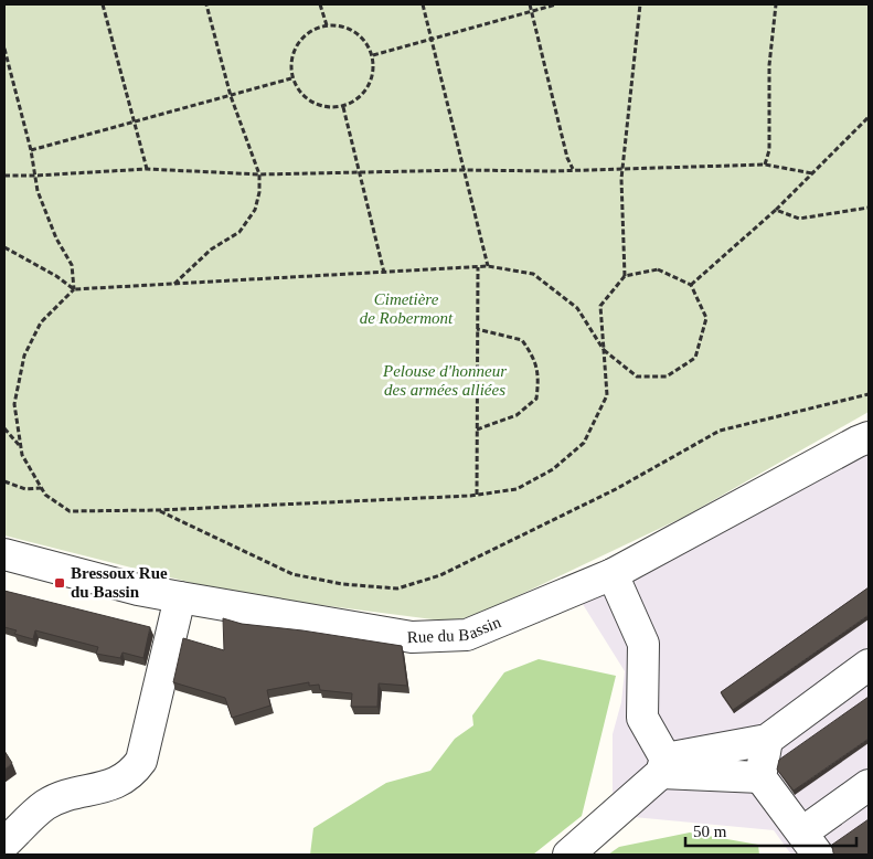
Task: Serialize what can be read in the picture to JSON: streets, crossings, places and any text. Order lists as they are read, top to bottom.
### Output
{
  "streets": {
    "street": ["Rue du Bassin"]
  },
  "parks": ["Cimetière de Robermont", "Pelouse d'honneur des armées alliées"],
  "places": {
    "transit": ["Bressoux Rue du Bassin"]
  },
  "scale_bar": "50 m"
}
